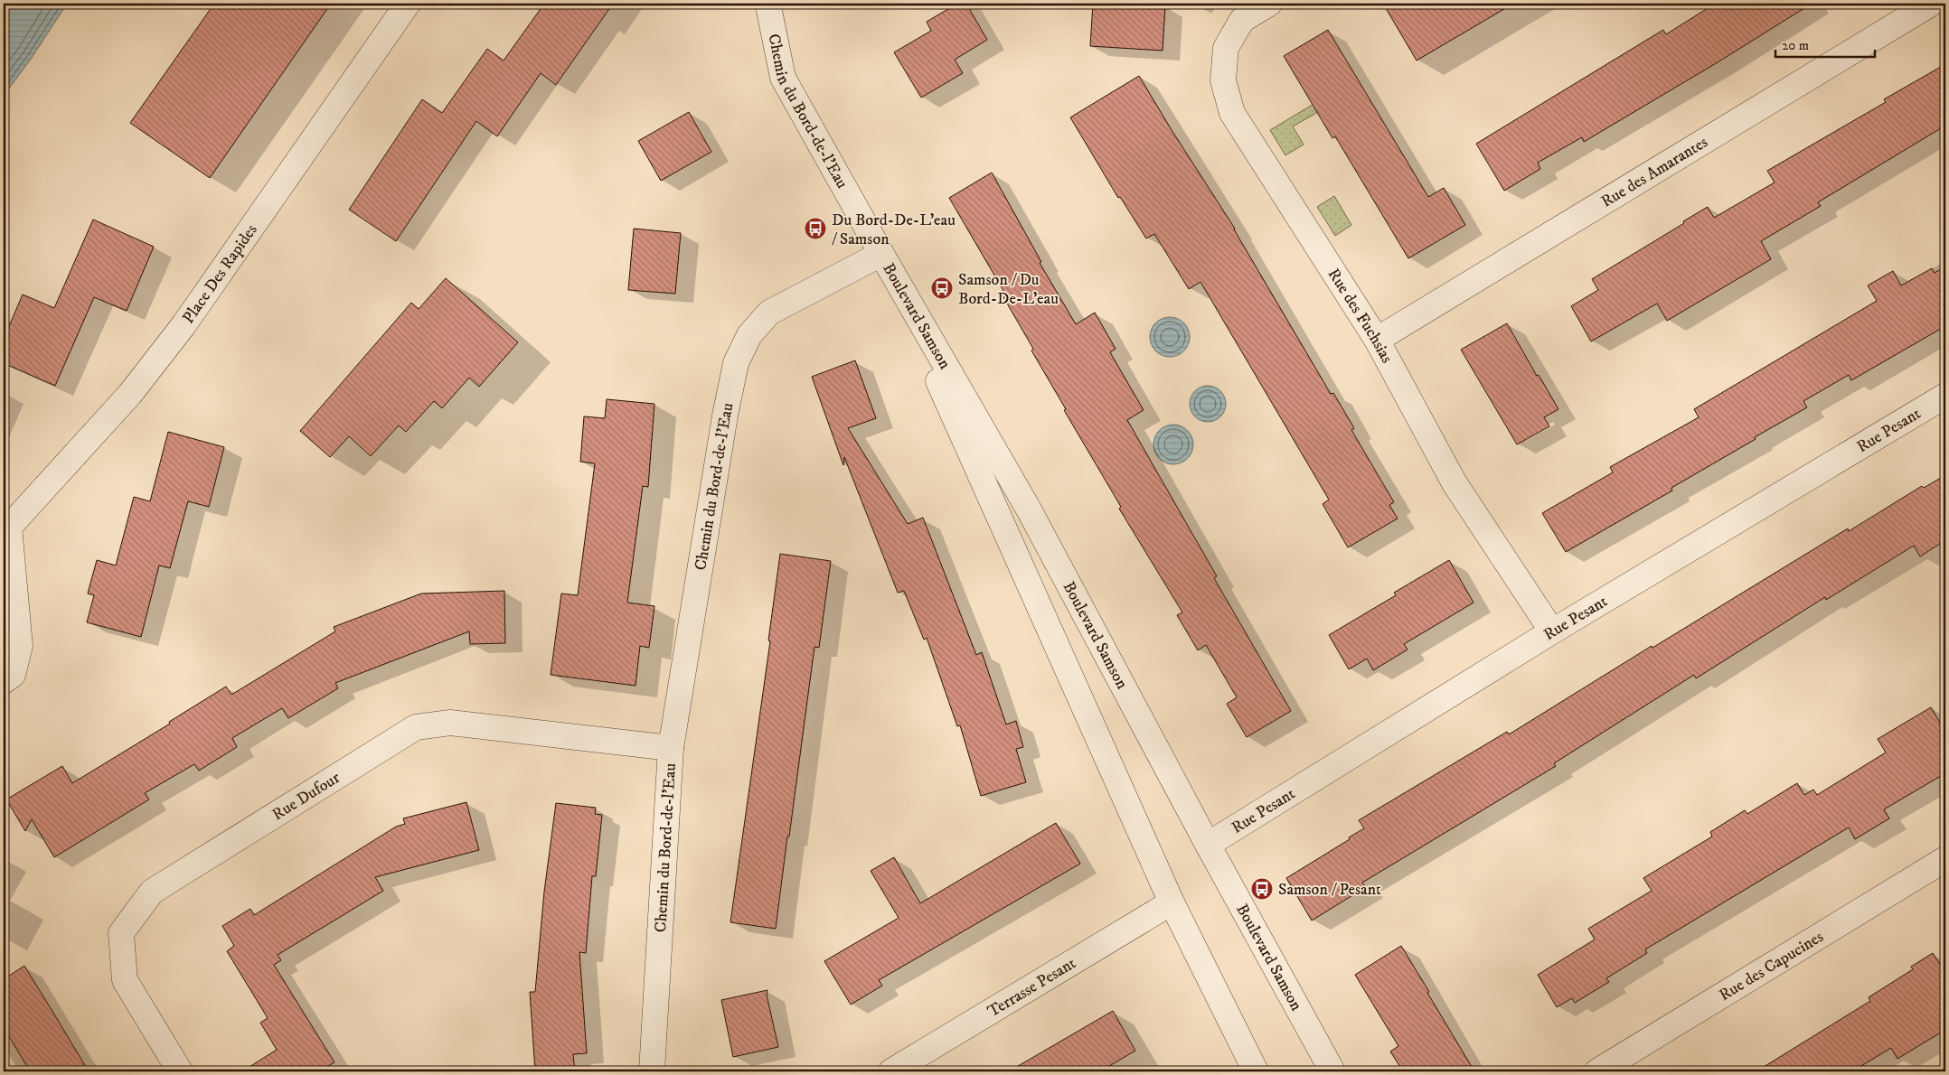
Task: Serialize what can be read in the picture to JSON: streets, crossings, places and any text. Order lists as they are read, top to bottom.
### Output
{
  "streets": {
    "street": [
      "Chemin du Bord-de-l'Eau",
      "Rue des Amarantes",
      "Place Des Rapides",
      "Rue des Fuchsias",
      "Boulevard Samson",
      "Rue Pesant",
      "Rue Dufour",
      "Rue des Capucines",
      "Terrasse Pesant"
    ]
  },
  "crossings": [
    ["Chemin du Bord-de-l'Eau", "Boulevard Samson"],
    ["Chemin du Bord-de-l'Eau", "Rue Dufour"],
    ["Rue des Amarantes", "Rue des Fuchsias"],
    ["Rue des Fuchsias", "Rue Pesant"],
    ["Boulevard Samson", "Rue Pesant"],
    ["Boulevard Samson", "Terrasse Pesant"]
  ],
  "places": {
    "bus stop": ["Du Bord-De-L'eau / Samson", "Samson / Du Bord-De-L'eau", "Samson / Pesant"]
  },
  "scale_bar": "20 m"
}
